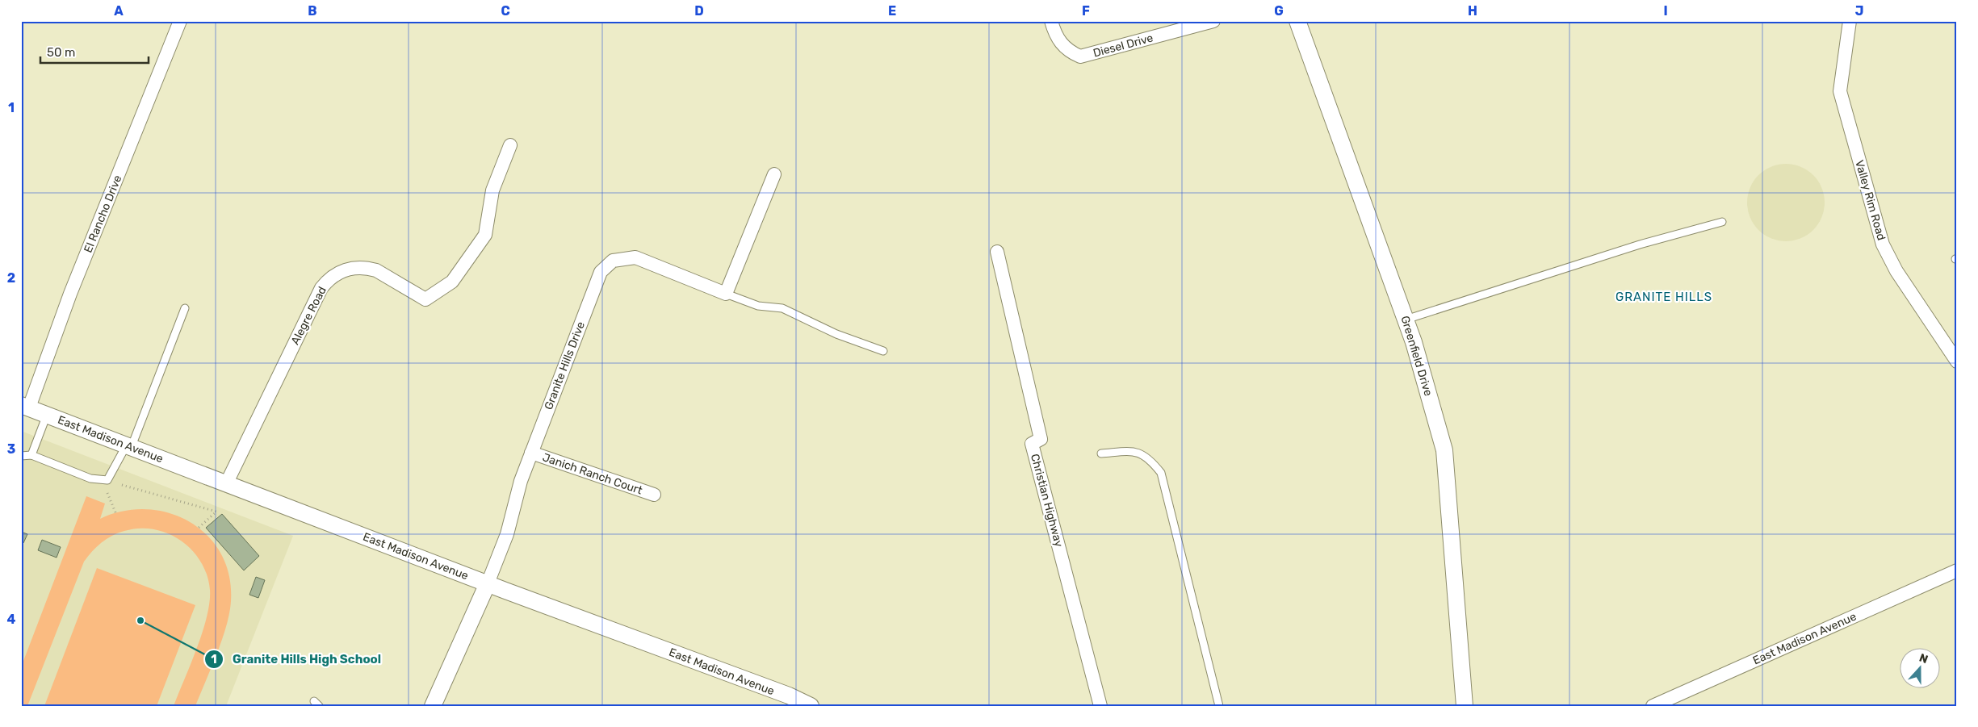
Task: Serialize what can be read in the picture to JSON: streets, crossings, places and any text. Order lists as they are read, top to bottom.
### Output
{
  "streets": {
    "street": [
      "Diesel Drive",
      "Valley Rim Road",
      "El Rancho Drive",
      "Alegre Road",
      "Greenfield Drive",
      "Granite Hills Drive",
      "East Madison Avenue",
      "Janich Ranch Court",
      "Christian Highway"
    ]
  },
  "crossings": [
    ["El Rancho Drive", "East Madison Avenue"],
    ["Alegre Road", "East Madison Avenue"],
    ["Granite Hills Drive", "East Madison Avenue"],
    ["Granite Hills Drive", "Janich Ranch Court"]
  ],
  "districts": ["GRANITE HILLS"],
  "places": ["Granite Hills High School"],
  "scale_bar": "50 m",
  "north": "top",
  "grid": {
    "columns": [
      "A",
      "B",
      "C",
      "D",
      "E",
      "F",
      "G",
      "H",
      "I",
      "J"
    ],
    "rows": [
      "1",
      "2",
      "3",
      "4"
    ]
  }
}
